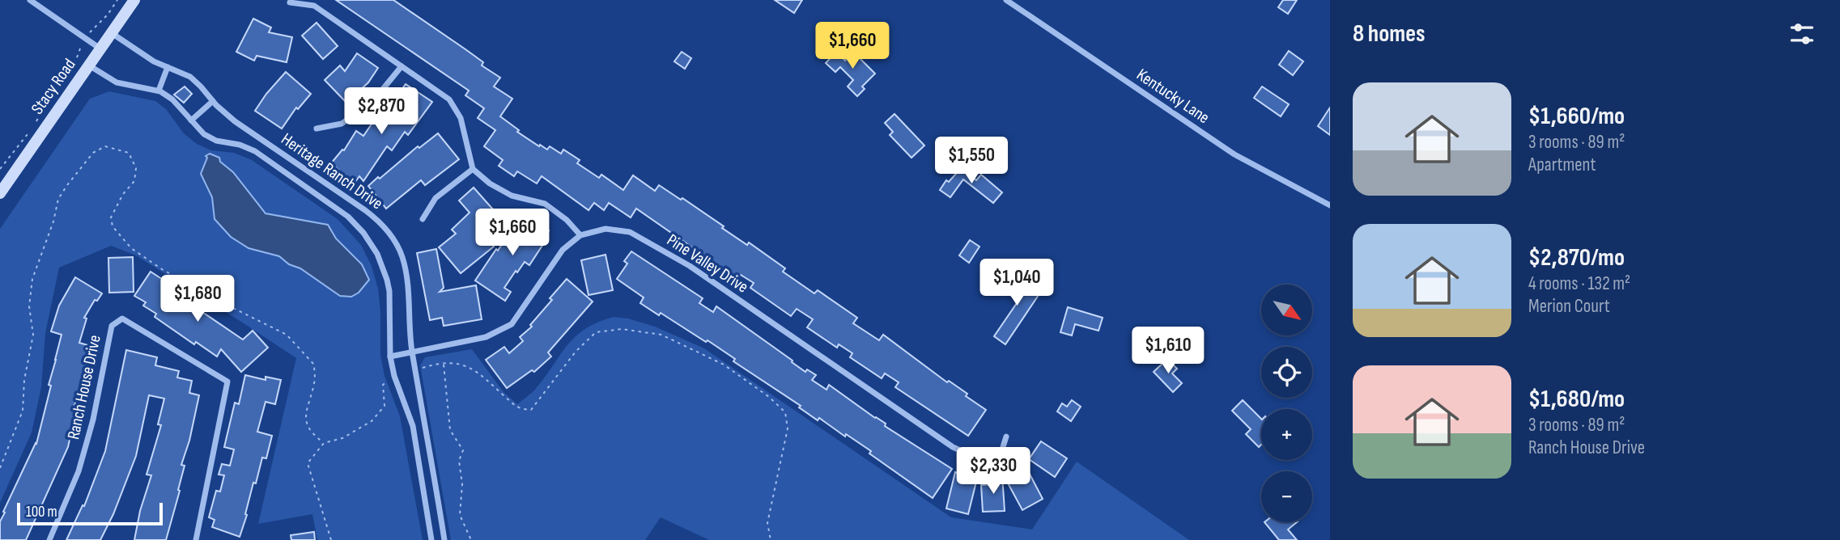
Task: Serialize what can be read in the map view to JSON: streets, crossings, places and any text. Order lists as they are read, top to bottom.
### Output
{
  "streets": {
    "main road": ["Stacy Road"],
    "street": [
      "Kentucky Lane",
      "Heritage Ranch Drive",
      "Pine Valley Drive",
      "Ranch House Drive"
    ]
  },
  "crossings": [
    ["Stacy Road", "Heritage Ranch Drive"],
    ["Heritage Ranch Drive", "Pine Valley Drive"]
  ],
  "scale_bar": "100 m",
  "north": "bottom right",
  "page": {
    "heading": "8 homes",
    "price": [
      "$1,660",
      "$2,870",
      "$1,550",
      "$1,660",
      "$1,040",
      "$1,680",
      "$1,610",
      "$2,330"
    ],
    "list": [
      {
        "name": "$1,660/mo",
        "note": "3 rooms · 89 m² · Apartment"
      },
      {
        "name": "$2,870/mo",
        "note": "4 rooms · 132 m² · Merion Court"
      },
      {
        "name": "$1,680/mo",
        "note": "3 rooms · 89 m² · Ranch House Drive"
      }
    ],
    "map_buttons": ["+", "−"],
    "scale": "100 m"
  }
}
